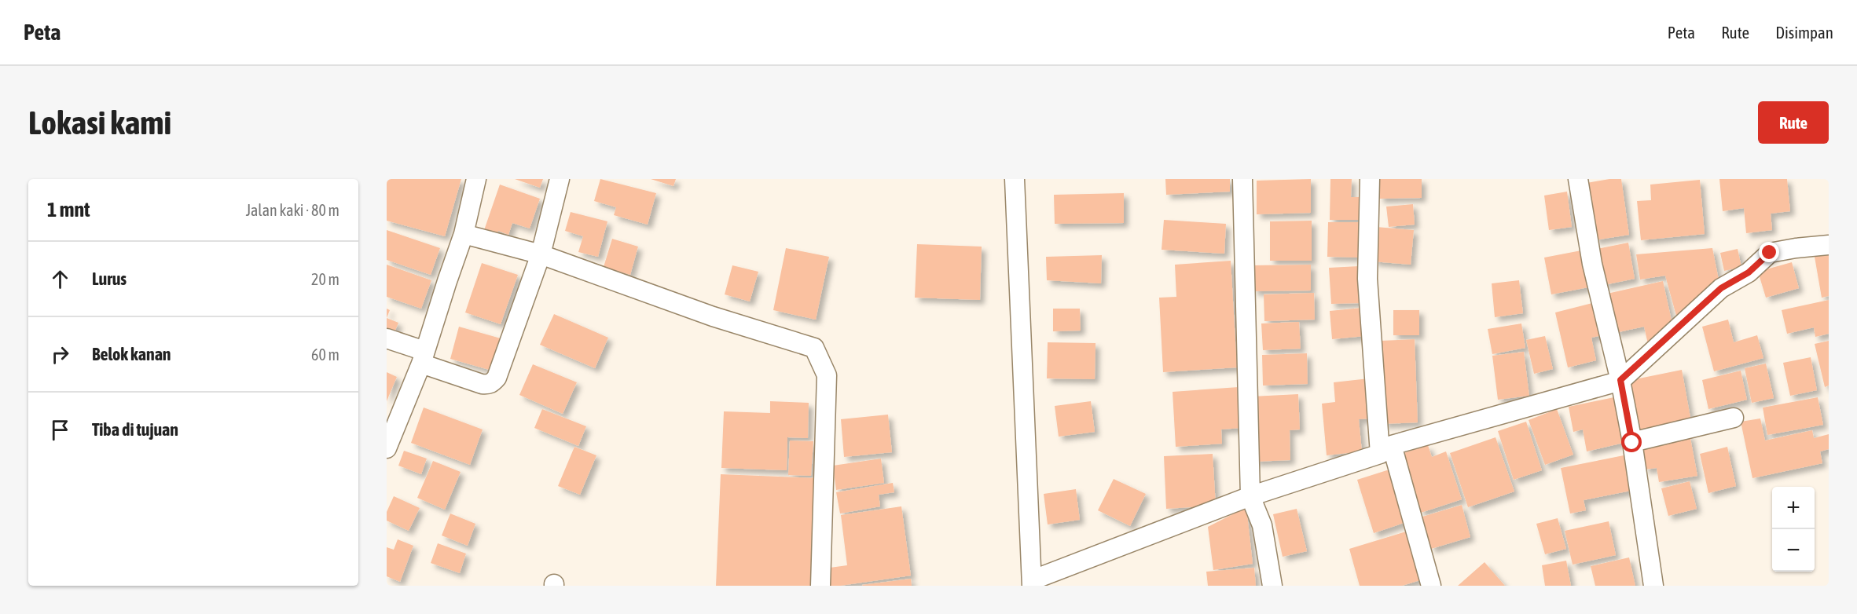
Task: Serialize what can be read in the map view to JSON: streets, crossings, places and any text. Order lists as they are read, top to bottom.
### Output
{
  "page": {
    "header": "Peta",
    "nav": ["Peta", "Rute", "Disimpan"],
    "buttons": "Rute",
    "title": "Lokasi kami",
    "heading": ["1 mnt", "Jalan kaki · 80 m"],
    "list": [
      ["Lurus", "20 m"],
      ["Belok kanan", "60 m"],
      "Tiba di tujuan"
    ],
    "map_buttons": ["+", "−"]
  }
}
